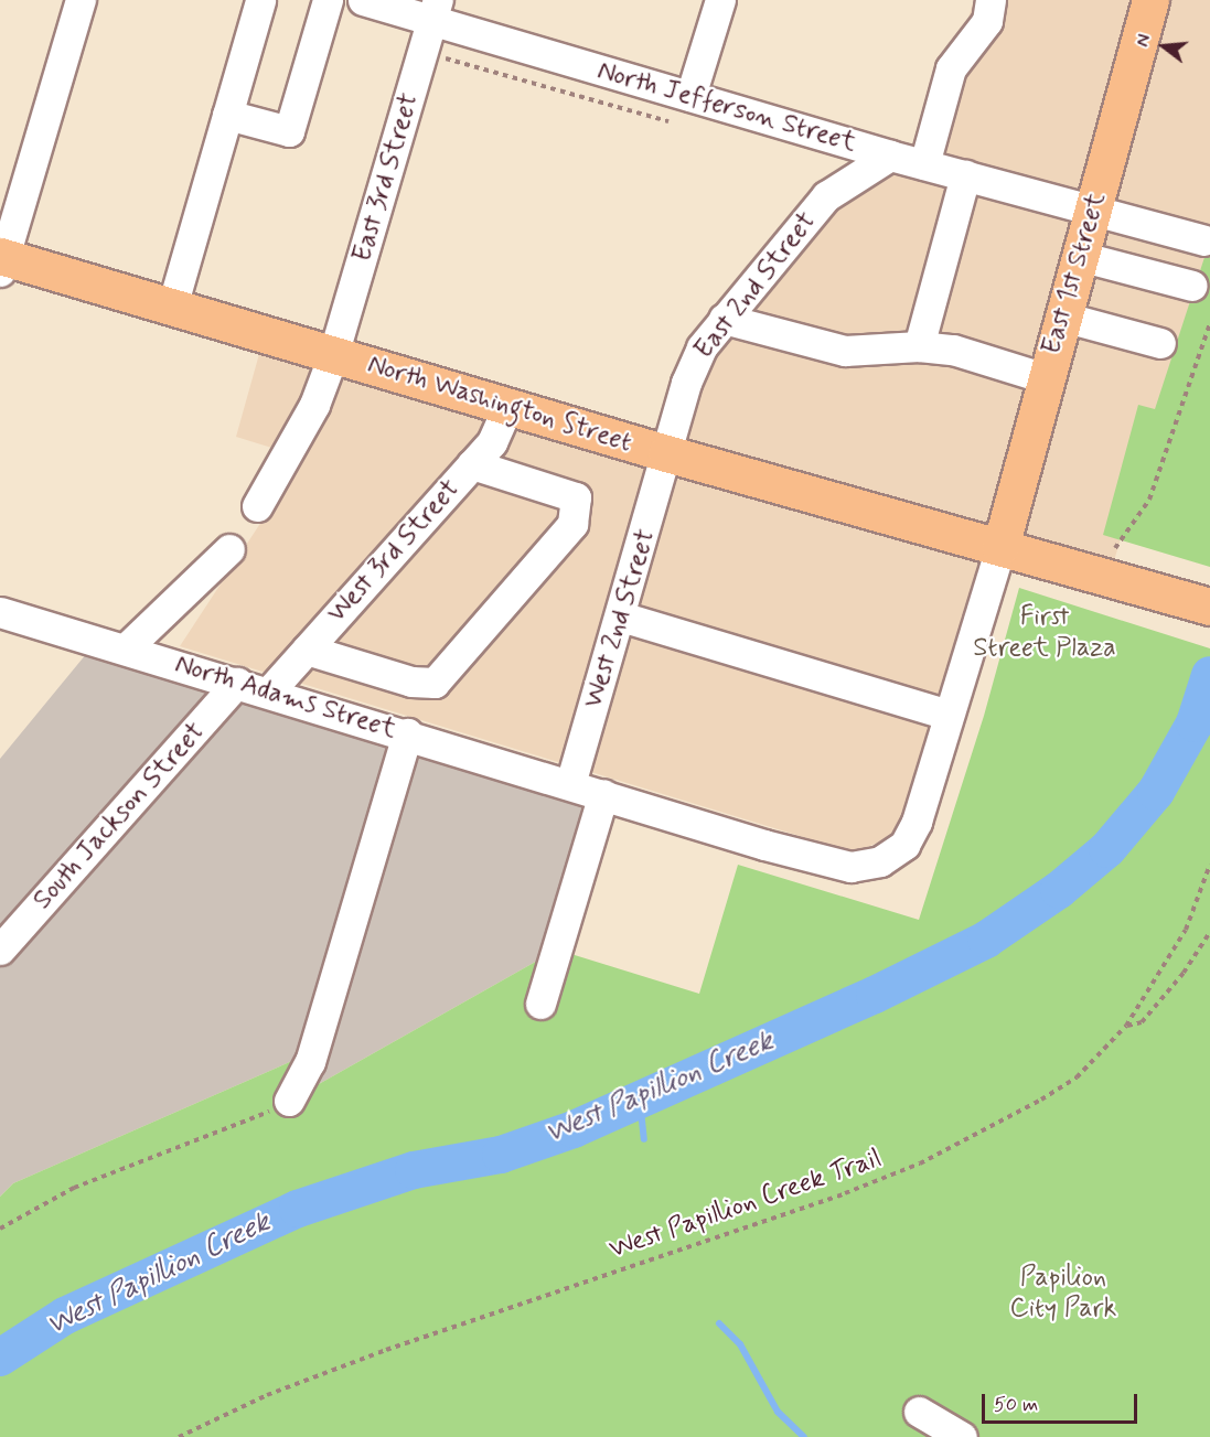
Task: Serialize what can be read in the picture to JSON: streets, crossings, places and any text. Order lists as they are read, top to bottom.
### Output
{
  "streets": {
    "main road": ["East 1st Street", "North Washington Street"],
    "street": [
      "North Jefferson Street",
      "East 3rd Street",
      "East 2nd Street",
      "West 3rd Street",
      "West 2nd Street",
      "North Adams Street",
      "South Jackson Street"
    ],
    "path": ["West Papillion Creek Trail"]
  },
  "crossings": [
    ["North Jefferson Street", "East 3rd Street"],
    ["North Jefferson Street", "East 1st Street"],
    ["East 3rd Street", "North Washington Street"],
    ["East 1st Street", "North Washington Street"],
    ["East 2nd Street", "North Washington Street"],
    ["East 2nd Street", "West 2nd Street"],
    ["North Washington Street", "West 3rd Street"],
    ["North Washington Street", "West 2nd Street"],
    ["West 3rd Street", "North Adams Street"],
    ["West 2nd Street", "North Adams Street"],
    ["North Adams Street", "South Jackson Street"]
  ],
  "water": ["West Papillion Creek"],
  "parks": ["First Street Plaza", "Papilion City Park"],
  "scale_bar": "50 m",
  "north": "left"
}
